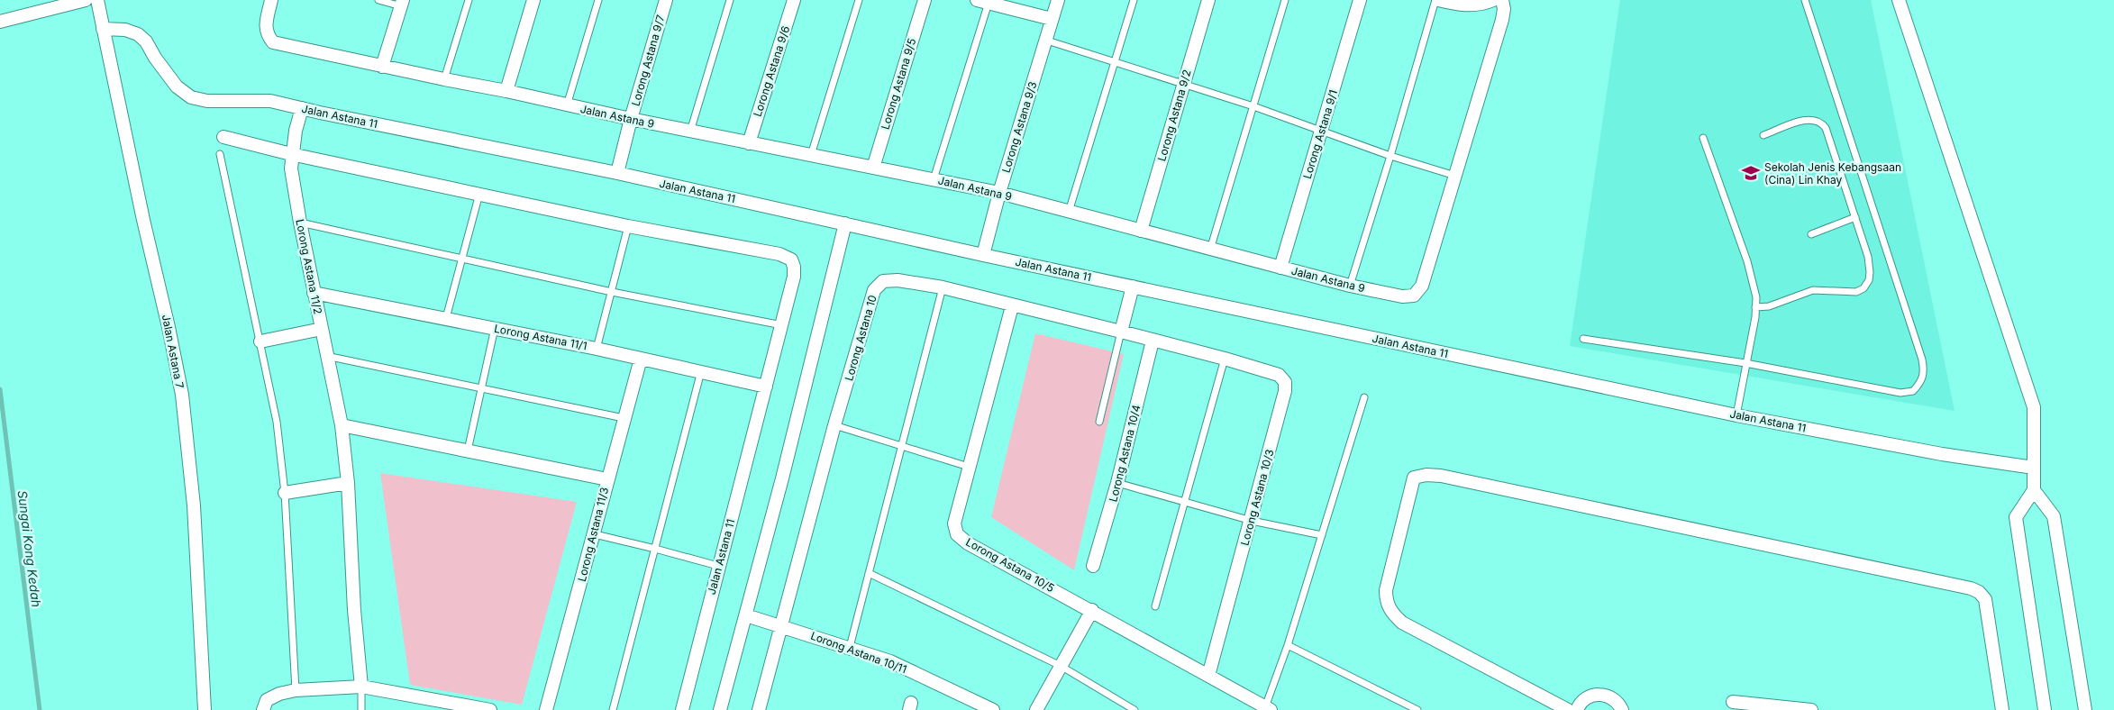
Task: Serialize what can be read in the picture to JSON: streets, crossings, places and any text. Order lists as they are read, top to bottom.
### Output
{
  "streets": {
    "street": [
      "Lorong Astana 9/7",
      "Lorong Astana 9/6",
      "Lorong Astana 9/5",
      "Lorong Astana 9/2",
      "Jalan Astana 11",
      "Jalan Astana 9",
      "Lorong Astana 9/3",
      "Lorong Astana 9/1",
      "Lorong Astana 11/2",
      "Lorong Astana 11/1",
      "Lorong Astana 10",
      "Jalan Astana 7",
      "Lorong Astana 10/4",
      "Lorong Astana 10/3",
      "Lorong Astana 11/3",
      "Lorong Astana 10/5",
      "Lorong Astana 10/11"
    ]
  },
  "crossings": [
    ["Lorong Astana 9/7", "Jalan Astana 11"],
    ["Lorong Astana 9/7", "Jalan Astana 9"],
    ["Lorong Astana 9/6", "Jalan Astana 9"],
    ["Lorong Astana 9/5", "Jalan Astana 9"],
    ["Lorong Astana 9/2", "Jalan Astana 9"],
    ["Jalan Astana 11", "Lorong Astana 9/3"],
    ["Jalan Astana 11", "Lorong Astana 11/2"],
    ["Jalan Astana 11", "Lorong Astana 11/1"],
    ["Jalan Astana 11", "Jalan Astana 7"],
    ["Jalan Astana 9", "Lorong Astana 9/3"],
    ["Jalan Astana 9", "Lorong Astana 9/1"],
    ["Lorong Astana 11/2", "Lorong Astana 11/1"],
    ["Lorong Astana 11/1", "Lorong Astana 11/3"],
    ["Lorong Astana 10", "Lorong Astana 10/4"],
    ["Lorong Astana 10", "Lorong Astana 10/3"],
    ["Lorong Astana 10", "Lorong Astana 10/5"],
    ["Lorong Astana 10", "Lorong Astana 10/11"],
    ["Lorong Astana 10/3", "Lorong Astana 10/5"]
  ],
  "water": ["Sungai Kong Kedah"],
  "places": {
    "school or university": ["Sekolah Jenis Kebangsaan (Cina) Lin Khay"]
  }
}
